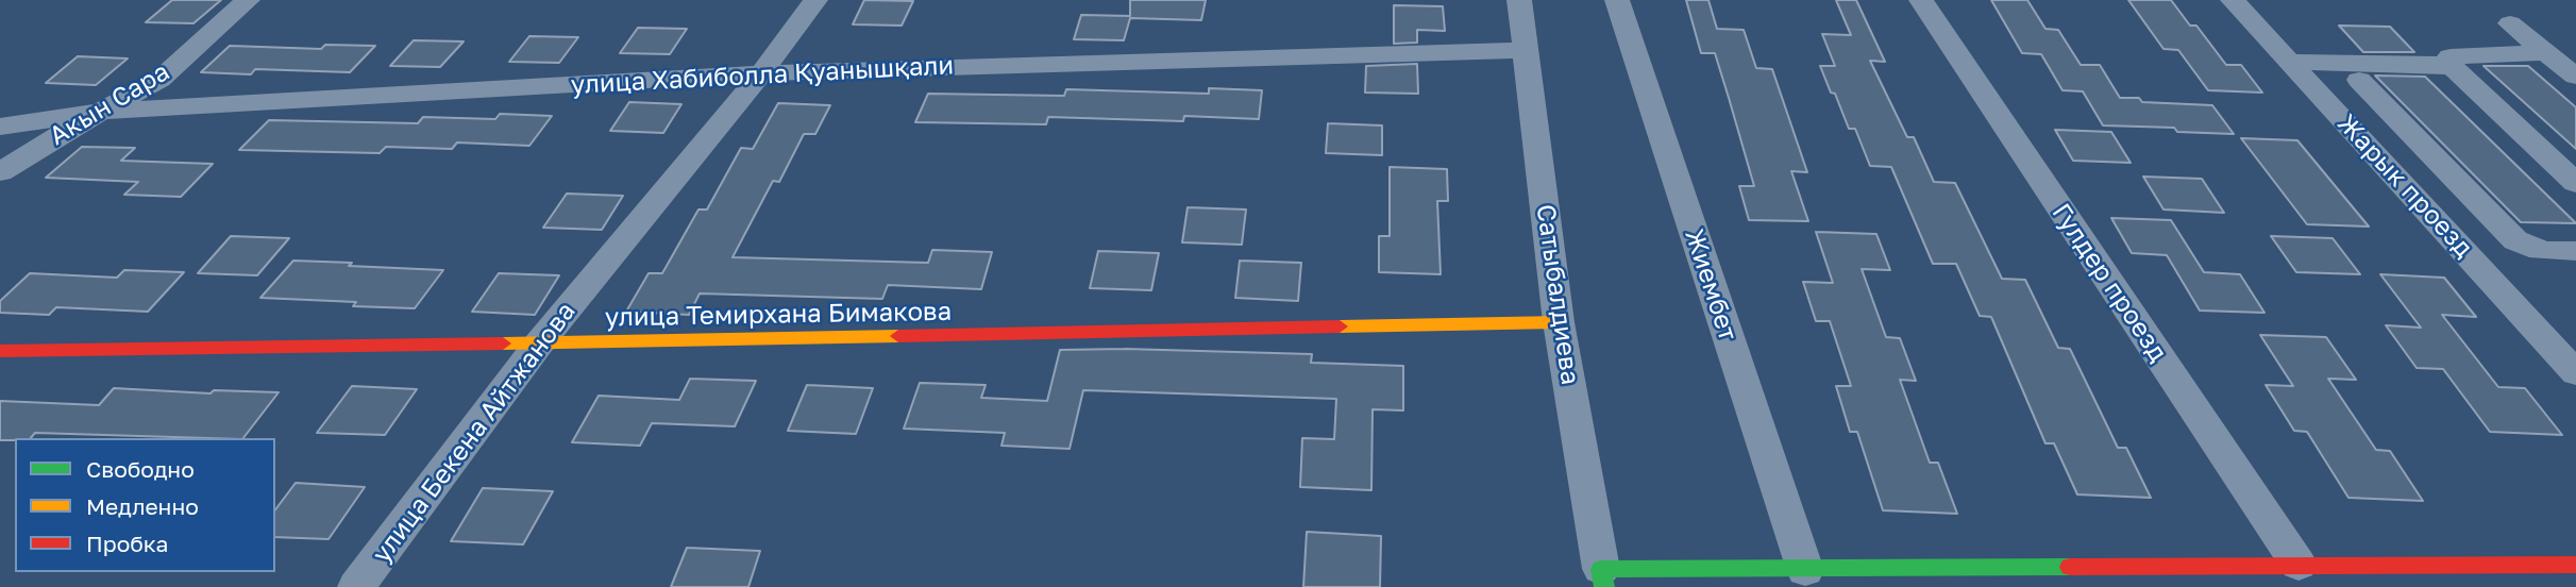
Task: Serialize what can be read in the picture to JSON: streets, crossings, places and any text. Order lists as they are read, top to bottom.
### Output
{
  "streets": {
    "street": [
      "улица Хабиболла Қуанышқали",
      "Акын Сара",
      "Жарык проезд",
      "Гулдер проезд",
      "Жиембет",
      "Сатыбалдиева",
      "улица Темирхана Бимакова",
      "улица Бекена Айтжанова"
    ]
  },
  "crossings": [
    ["улица Хабиболла Қуанышқали", "Акын Сара"],
    ["улица Хабиболла Қуанышқали", "Сатыбалдиева"],
    ["улица Хабиболла Қуанышқали", "улица Бекена Айтжанова"],
    ["Сатыбалдиева", "улица Темирхана Бимакова"],
    ["улица Темирхана Бимакова", "улица Бекена Айтжанова"]
  ],
  "legend": ["Свободно", "Медленно", "Пробка"]
}
